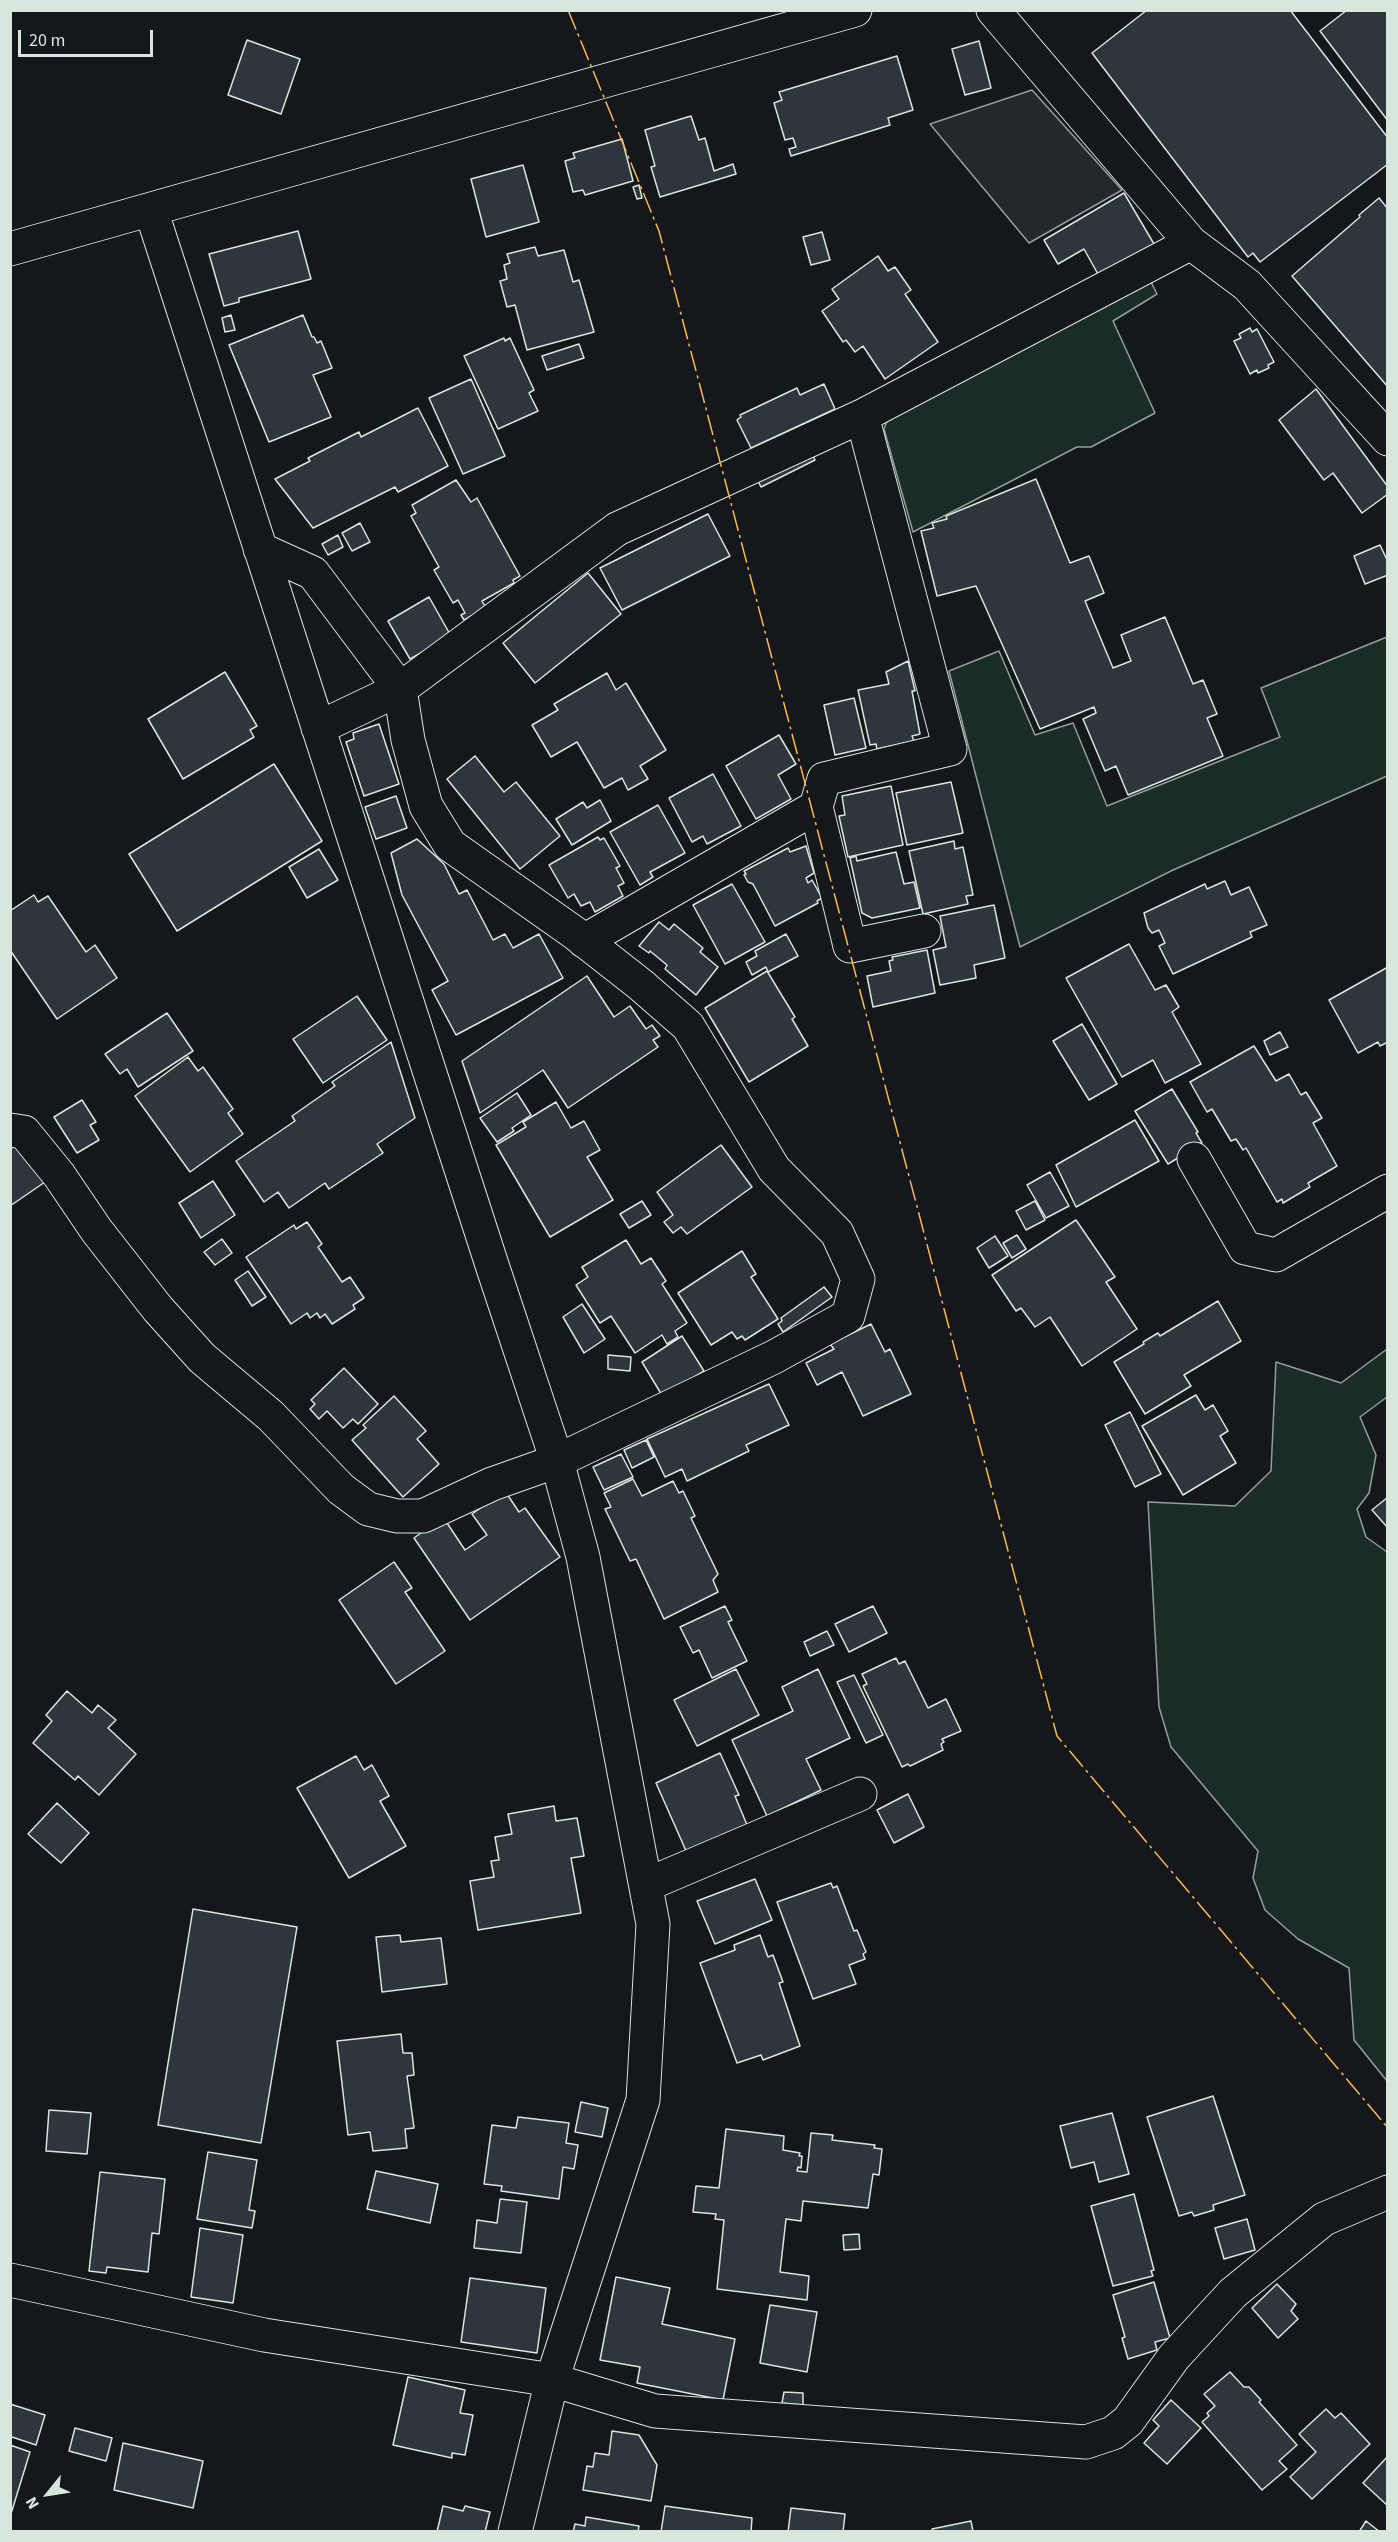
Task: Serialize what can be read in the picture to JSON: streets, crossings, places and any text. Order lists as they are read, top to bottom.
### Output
{
  "scale_bar": "20 m",
  "north": "bottom left"
}
